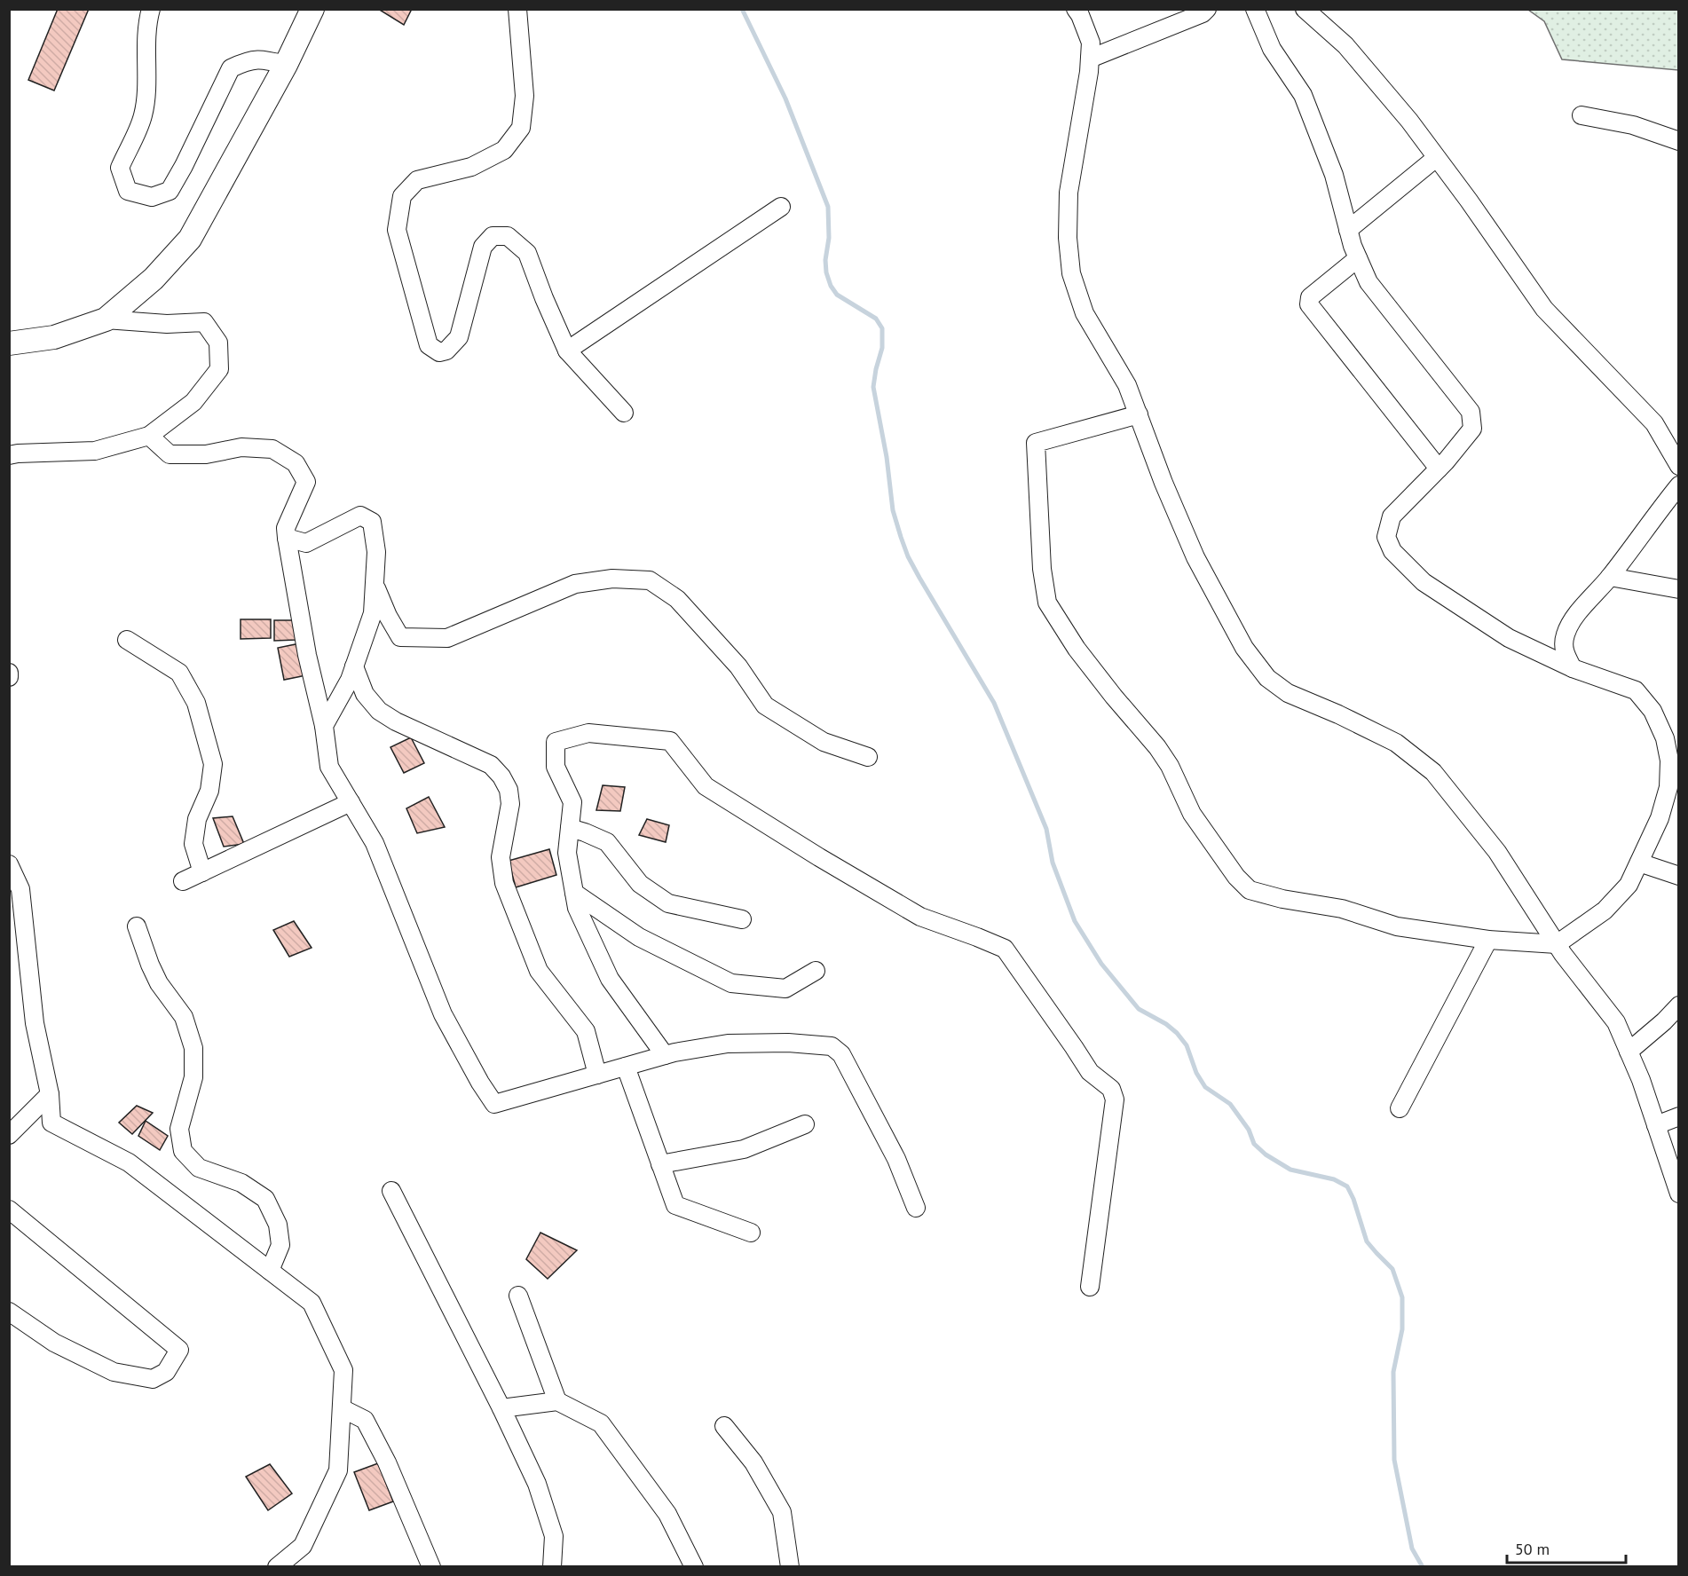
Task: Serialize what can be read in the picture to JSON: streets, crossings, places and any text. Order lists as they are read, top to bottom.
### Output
{
  "scale_bar": "50 m"
}
